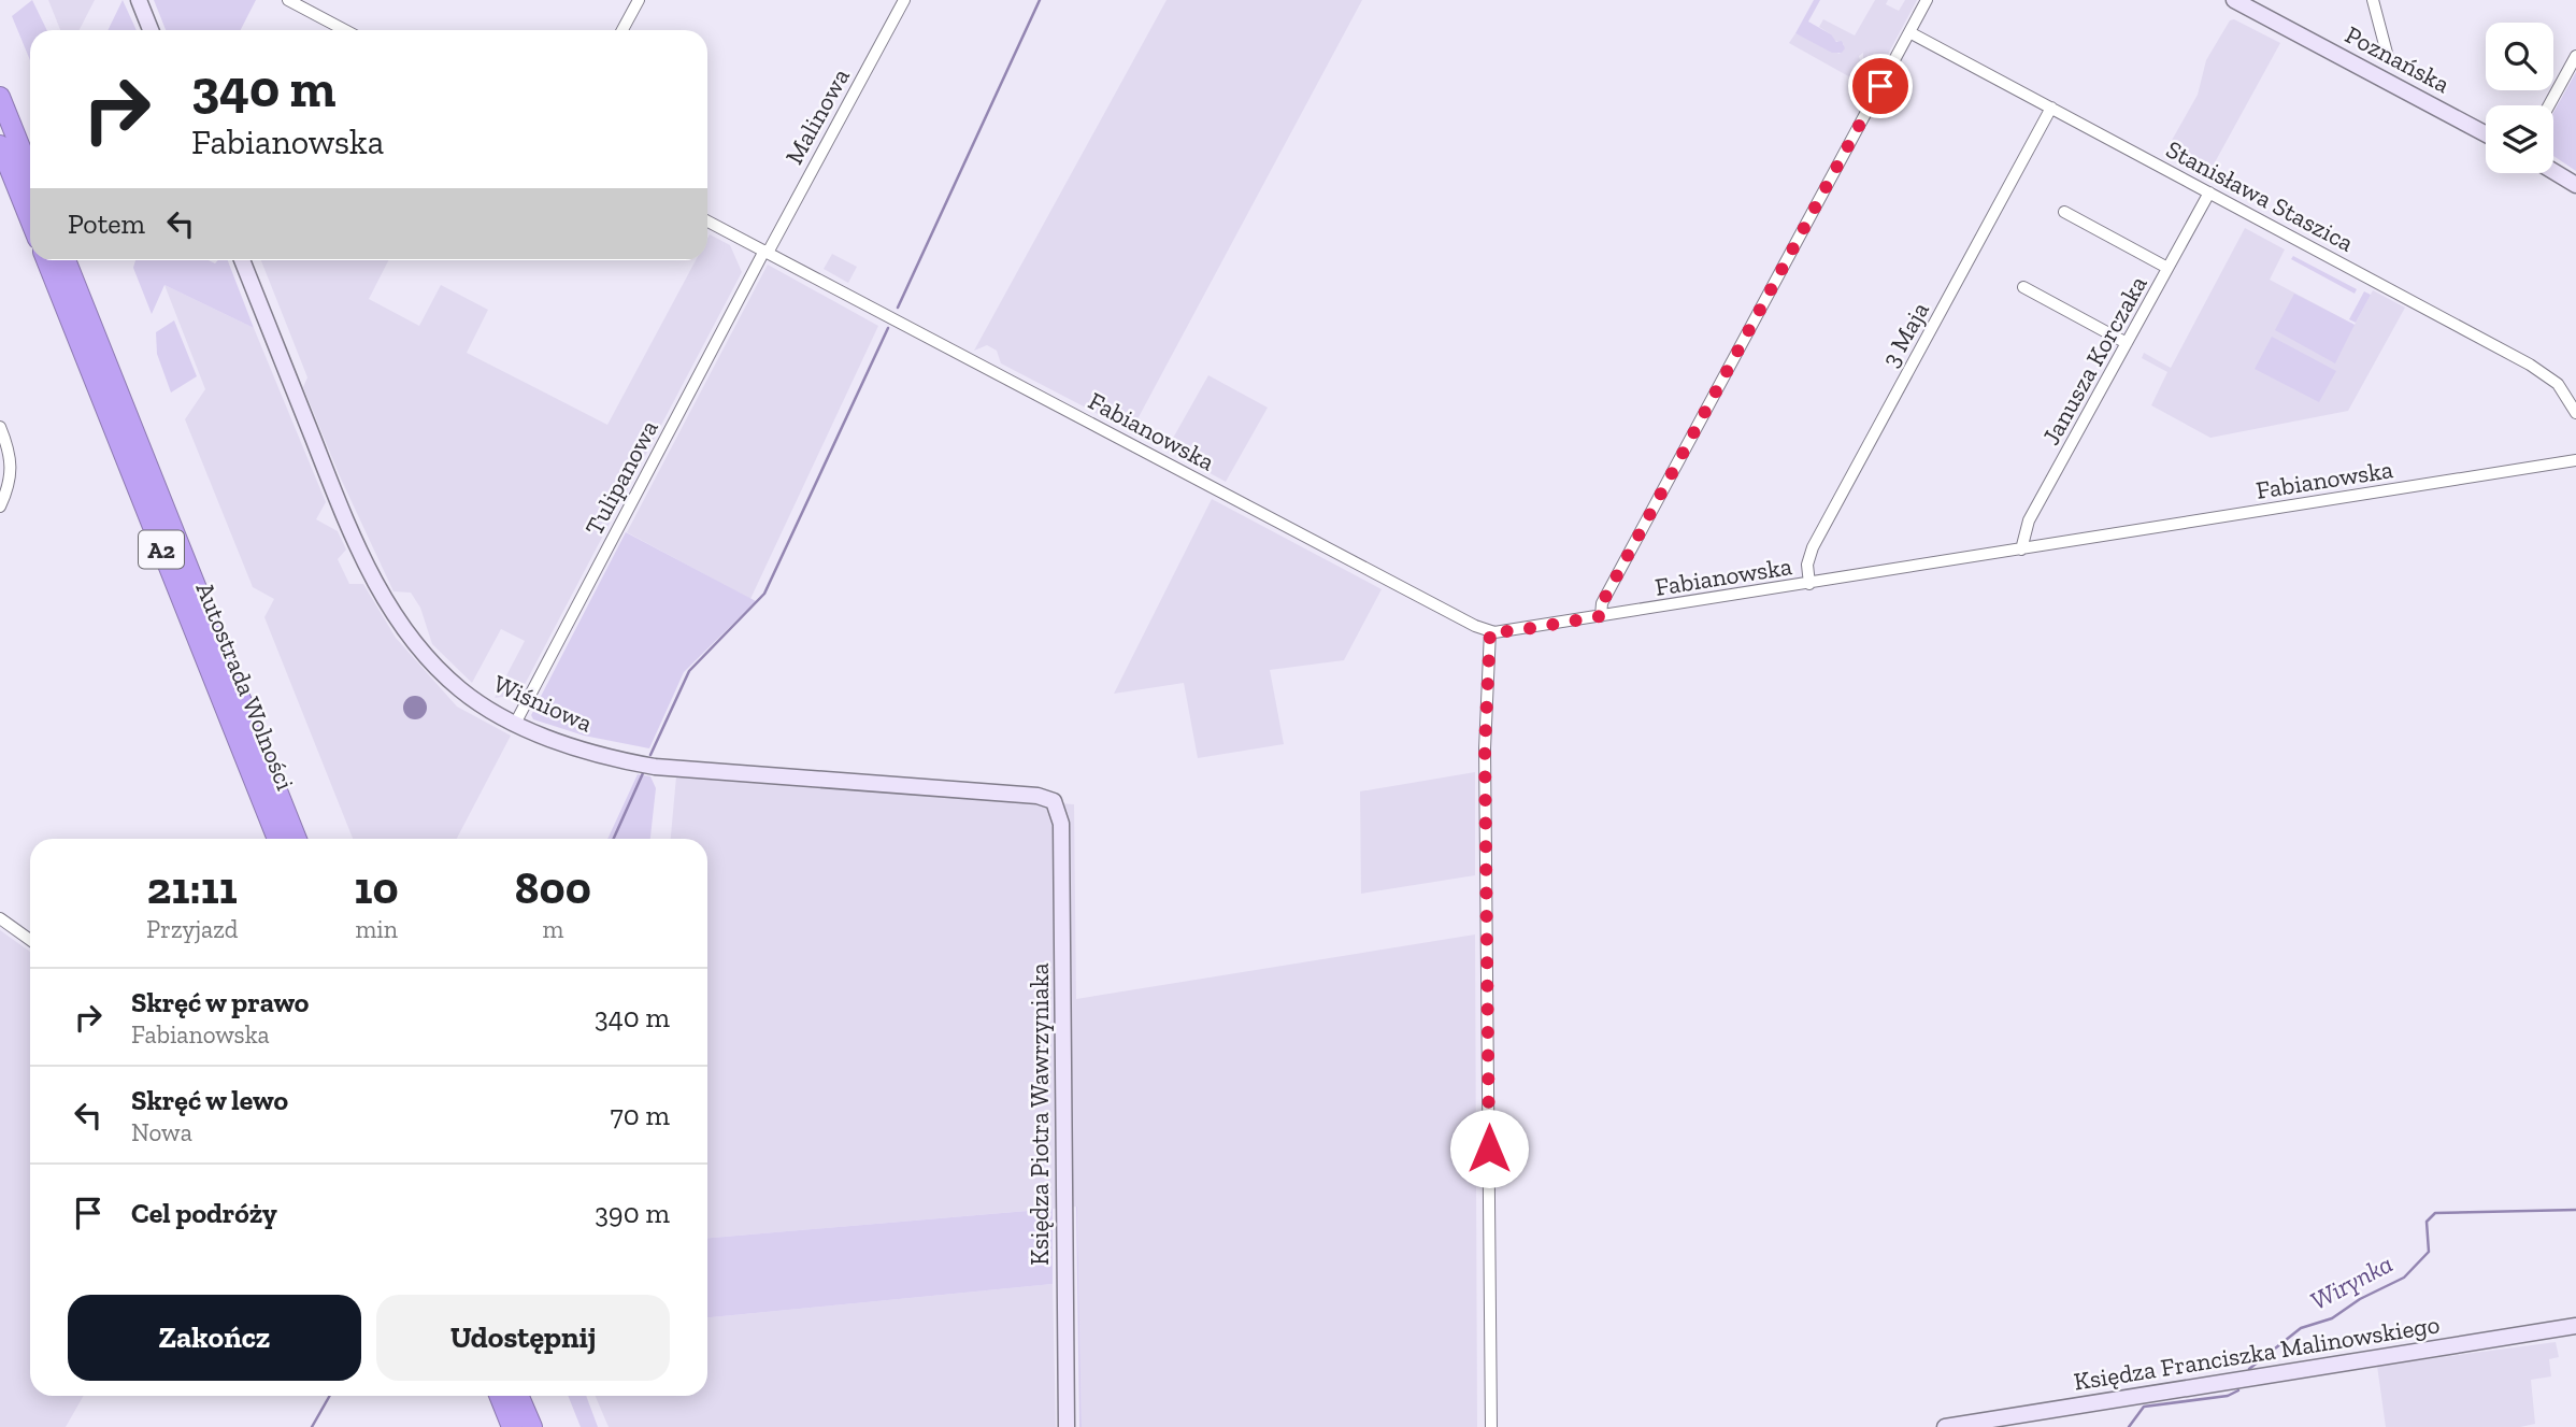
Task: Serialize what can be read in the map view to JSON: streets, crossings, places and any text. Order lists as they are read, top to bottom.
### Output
{
  "streets": {
    "highway": ["A2", "Autostrada Wolności"],
    "street": [
      "Poznańska",
      "Malinowa",
      "Stanisława Staszica",
      "3 Maja",
      "Janusza Korczaka",
      "Fabianowska",
      "Tulipanowa",
      "Wiśniowa",
      "Księdza Piotra Wawrzyniaka",
      "Księdza Franciszka Malinowskiego"
    ]
  },
  "crossings": [
    ["Malinowa", "Fabianowska"],
    ["Malinowa", "Tulipanowa"],
    ["Stanisława Staszica", "3 Maja"],
    ["Stanisława Staszica", "Janusza Korczaka"],
    ["3 Maja", "Fabianowska"],
    ["Janusza Korczaka", "Fabianowska"],
    ["Fabianowska", "Tulipanowa"],
    ["Tulipanowa", "Wiśniowa"],
    ["Wiśniowa", "Księdza Piotra Wawrzyniaka"]
  ],
  "water": ["Wirynka"],
  "page": {
    "turn": ["340 m", "Fabianowska"],
    "then": "Potem",
    "eta": [
      "21:11",
      "Przyjazd",
      "10",
      "min",
      "800",
      "m"
    ],
    "list": [
      {
        "name": "Skręć w prawo",
        "note": "Fabianowska",
        "value": "340 m"
      },
      {
        "name": "Skręć w lewo",
        "note": "Nowa",
        "value": "70 m"
      },
      {
        "name": "Cel podróży",
        "value": "390 m"
      }
    ],
    "buttons": ["Zakończ", "Udostępnij"]
  }
}
